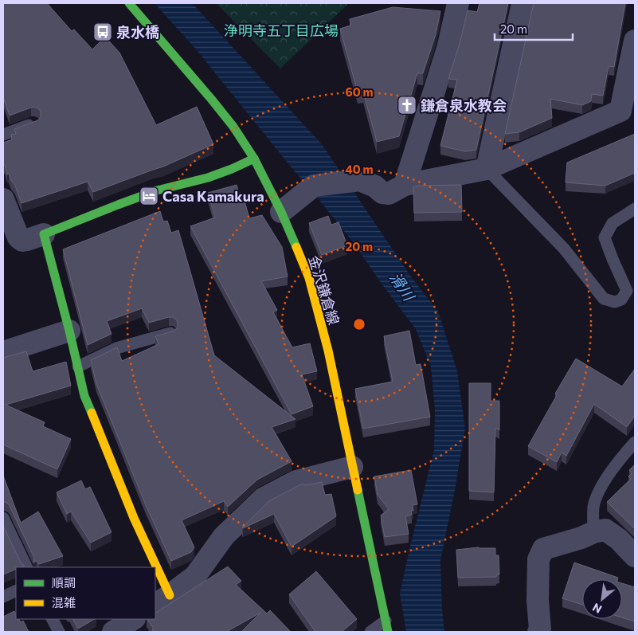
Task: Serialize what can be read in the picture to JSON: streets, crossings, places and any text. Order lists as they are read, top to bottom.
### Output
{
  "streets": {
    "main road": ["金沢鎌倉線"]
  },
  "water": ["滑川"],
  "parks": ["浄明寺五丁目広場"],
  "places": {
    "bus stop": ["泉水橋"],
    "church": ["鎌倉泉水教会"],
    "hotel": ["Casa Kamakura"]
  },
  "legend": ["順調", "混雑"],
  "scale_bar": "20 m",
  "north": "bottom left",
  "rings": ["60 m", "40 m", "20 m"]
}
